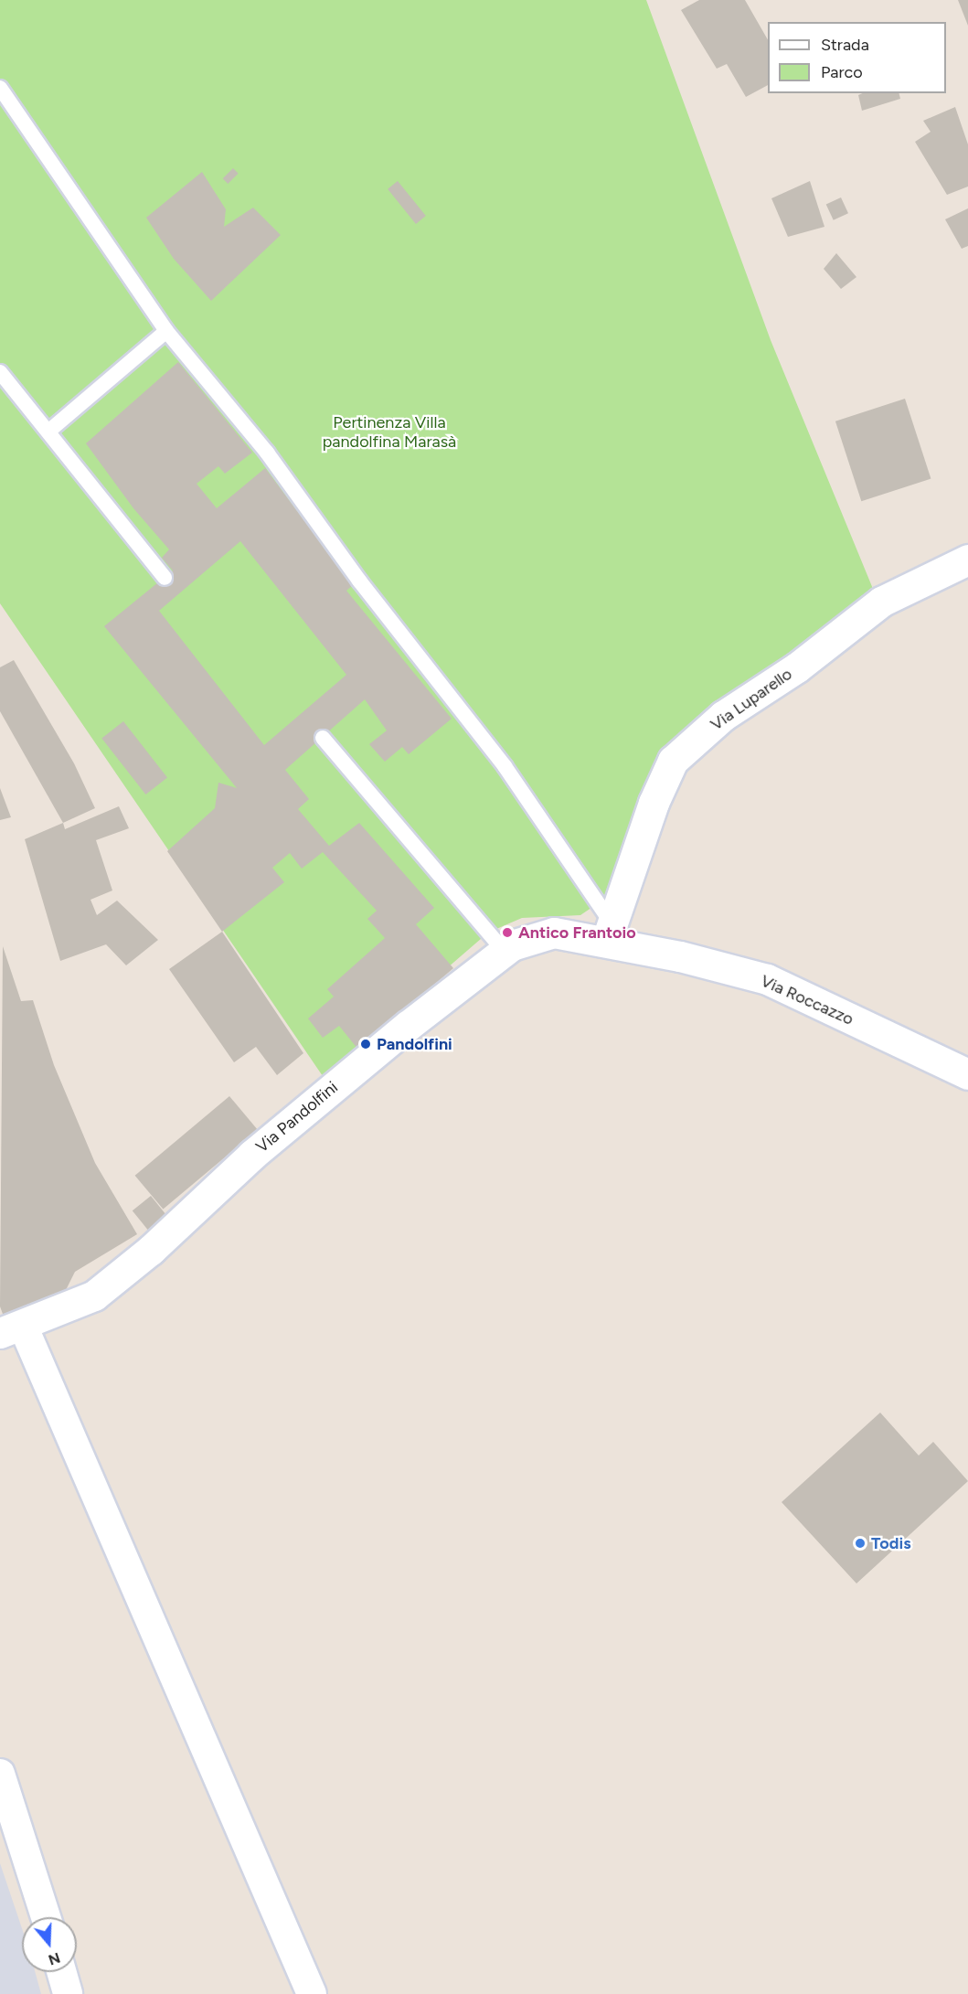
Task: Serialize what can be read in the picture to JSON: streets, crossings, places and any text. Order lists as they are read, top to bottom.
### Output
{
  "streets": {
    "street": ["Via Luparello", "Via Roccazzo", "Via Pandolfini"]
  },
  "crossings": [
    ["Via Luparello", "Via Roccazzo"],
    ["Via Luparello", "Via Pandolfini"],
    ["Via Roccazzo", "Via Pandolfini"]
  ],
  "parks": ["Pertinenza Villa pandolfina Marasà"],
  "places": ["Antico Frantoio", "Pandolfini", "Todis"],
  "legend": ["Strada", "Parco"],
  "north": "bottom"
}
